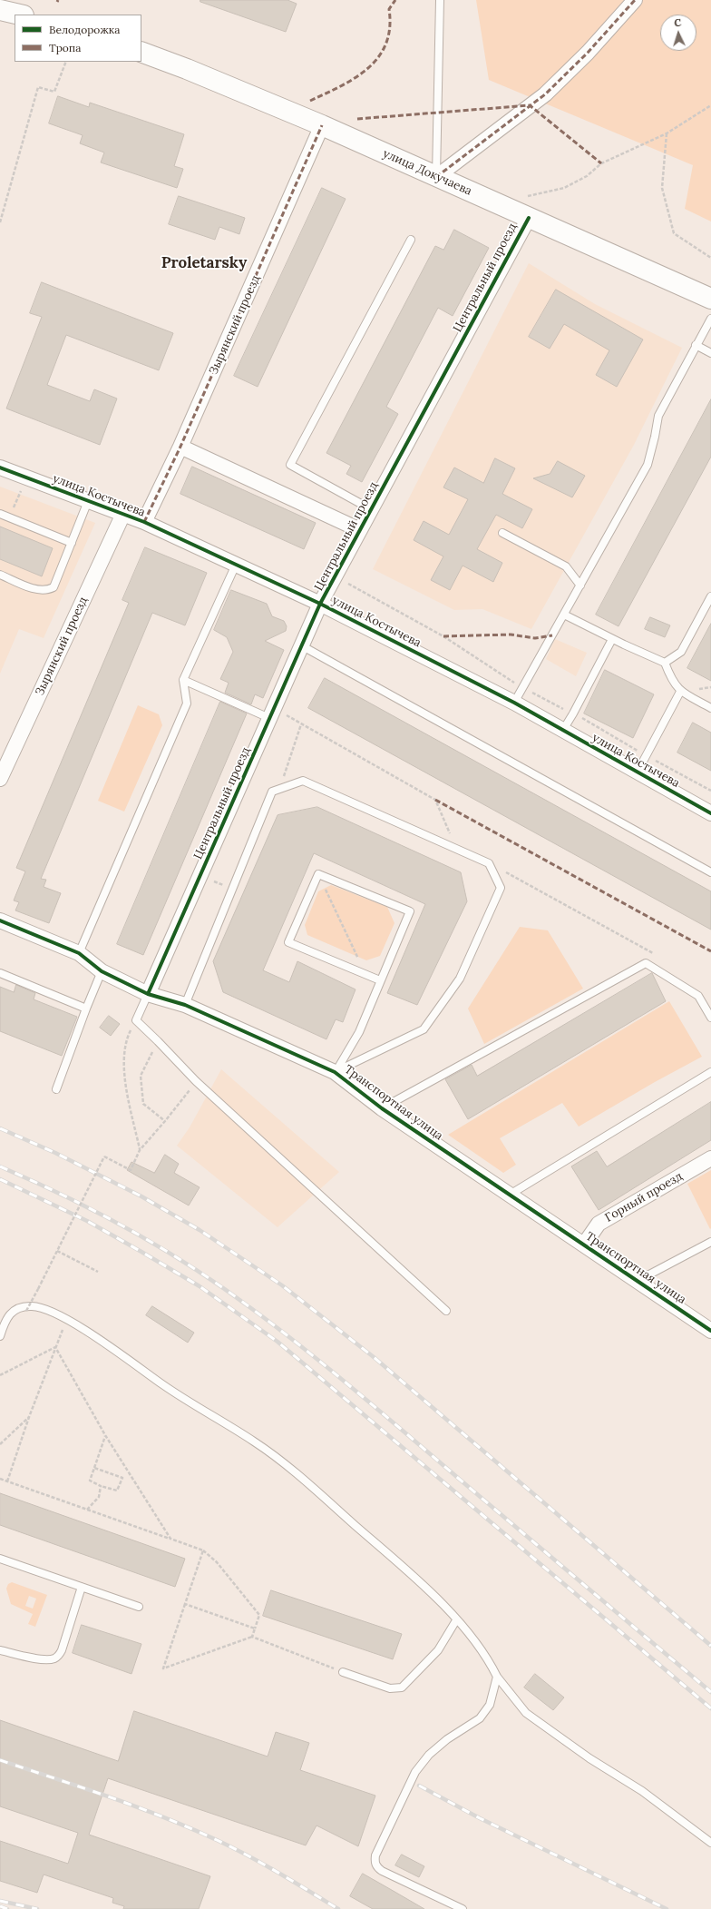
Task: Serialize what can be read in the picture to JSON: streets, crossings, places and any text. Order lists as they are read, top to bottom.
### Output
{
  "streets": {
    "main road": ["улица Докучаева"],
    "street": [
      "Центральный проезд",
      "Зырянский проезд",
      "улица Костычева",
      "Транспортная улица",
      "Горный проезд"
    ]
  },
  "crossings": [
    ["улица Докучаева", "Центральный проезд"],
    ["улица Докучаева", "Зырянский проезд"],
    ["Центральный проезд", "улица Костычева"],
    ["Центральный проезд", "Транспортная улица"],
    ["Зырянский проезд", "улица Костычева"],
    ["Транспортная улица", "Горный проезд"]
  ],
  "districts": ["Proletarsky"],
  "legend": ["Велодорожка", "Тропа"],
  "north": "top"
}
